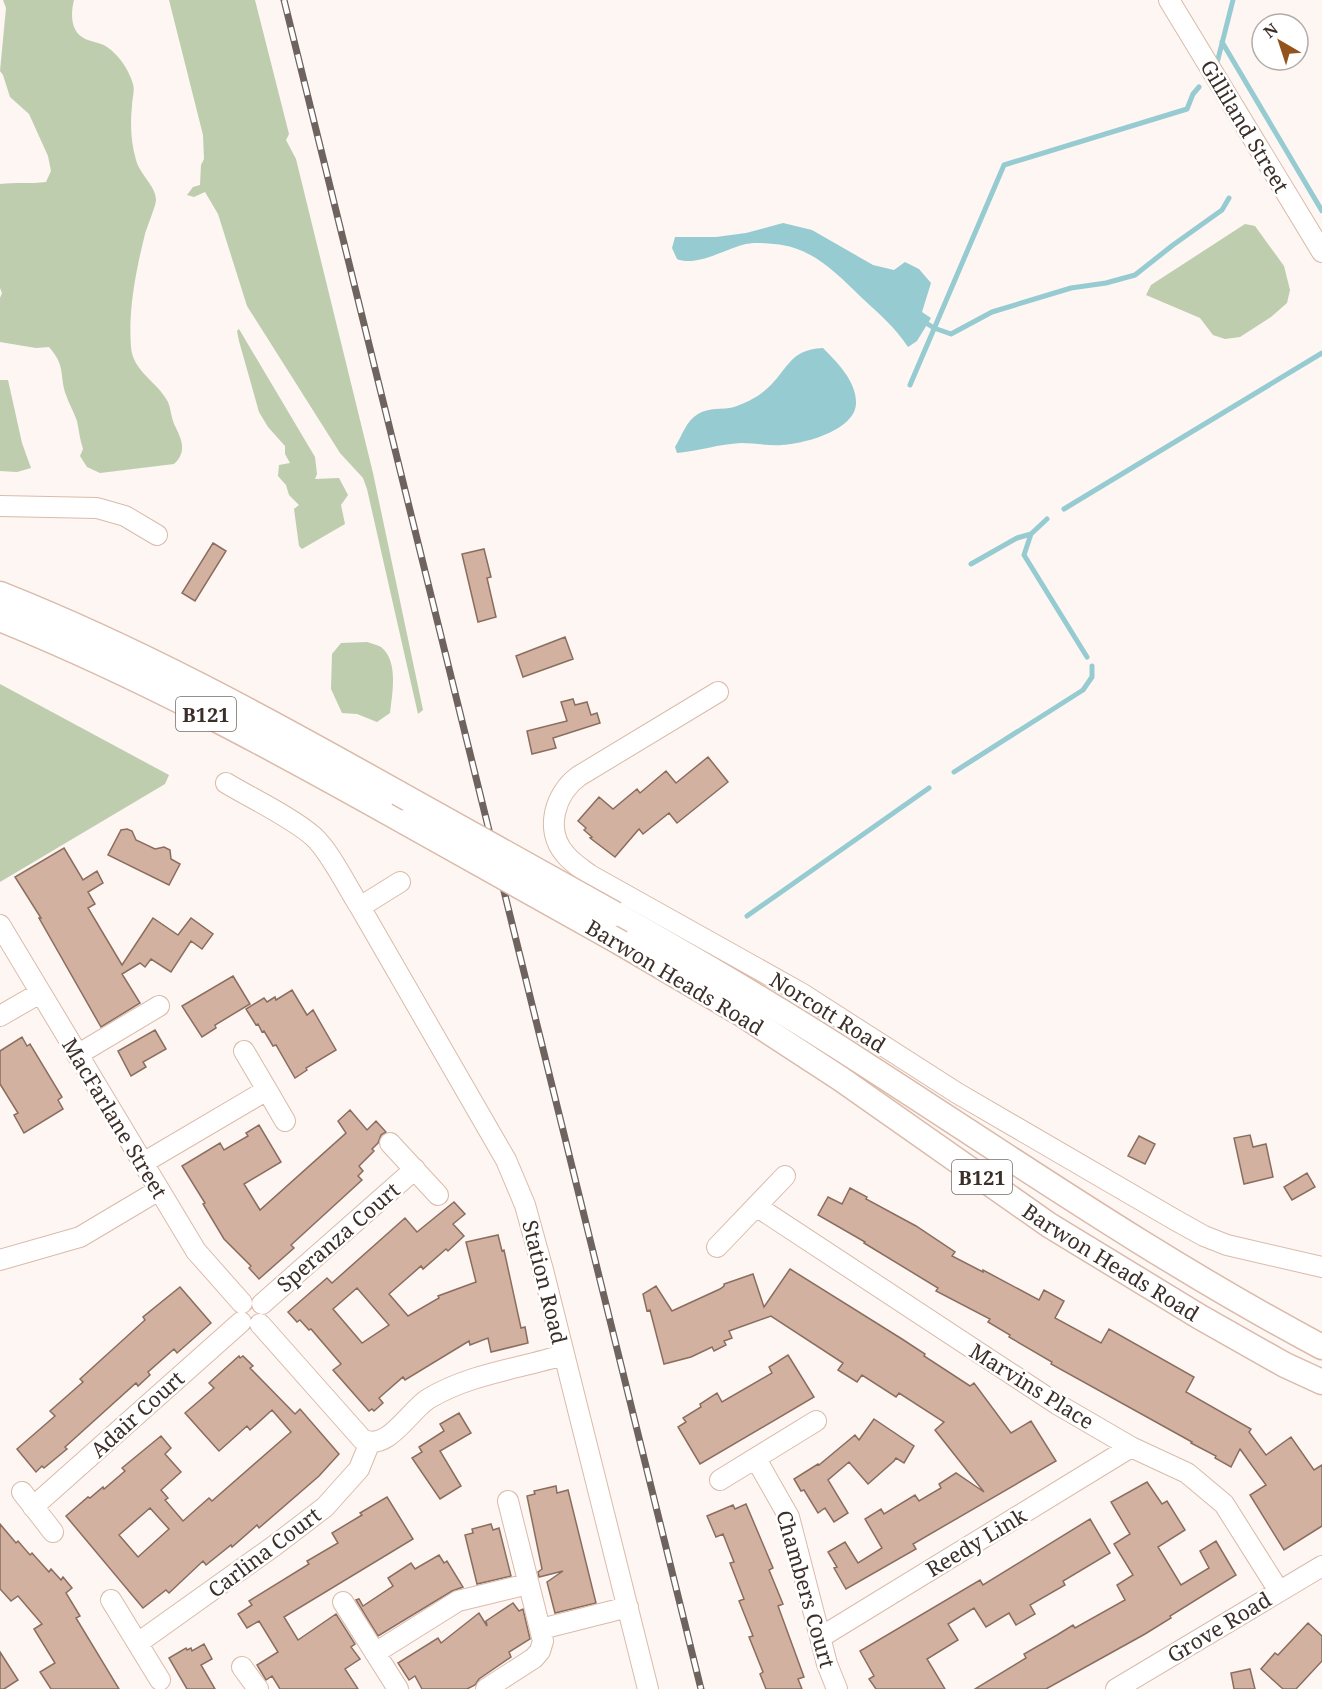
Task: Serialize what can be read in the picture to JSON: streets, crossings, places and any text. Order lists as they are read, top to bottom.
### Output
{
  "streets": {
    "main road": ["B121", "Barwon Heads Road"],
    "street": [
      "Gilliland Street",
      "Norcott Road",
      "MacFarlane Street",
      "Speranza Court",
      "Station Road",
      "Marvins Place",
      "Adair Court",
      "Reedy Link",
      "Carlina Court",
      "Chambers Court",
      "Grove Road"
    ]
  },
  "crossings": [
    ["MacFarlane Street", "Speranza Court"],
    ["MacFarlane Street", "Adair Court"],
    ["MacFarlane Street", "Carlina Court"],
    ["Speranza Court", "Adair Court"],
    ["Marvins Place", "Reedy Link"],
    ["Marvins Place", "Grove Road"],
    ["Reedy Link", "Chambers Court"]
  ],
  "north": "top left"
}
